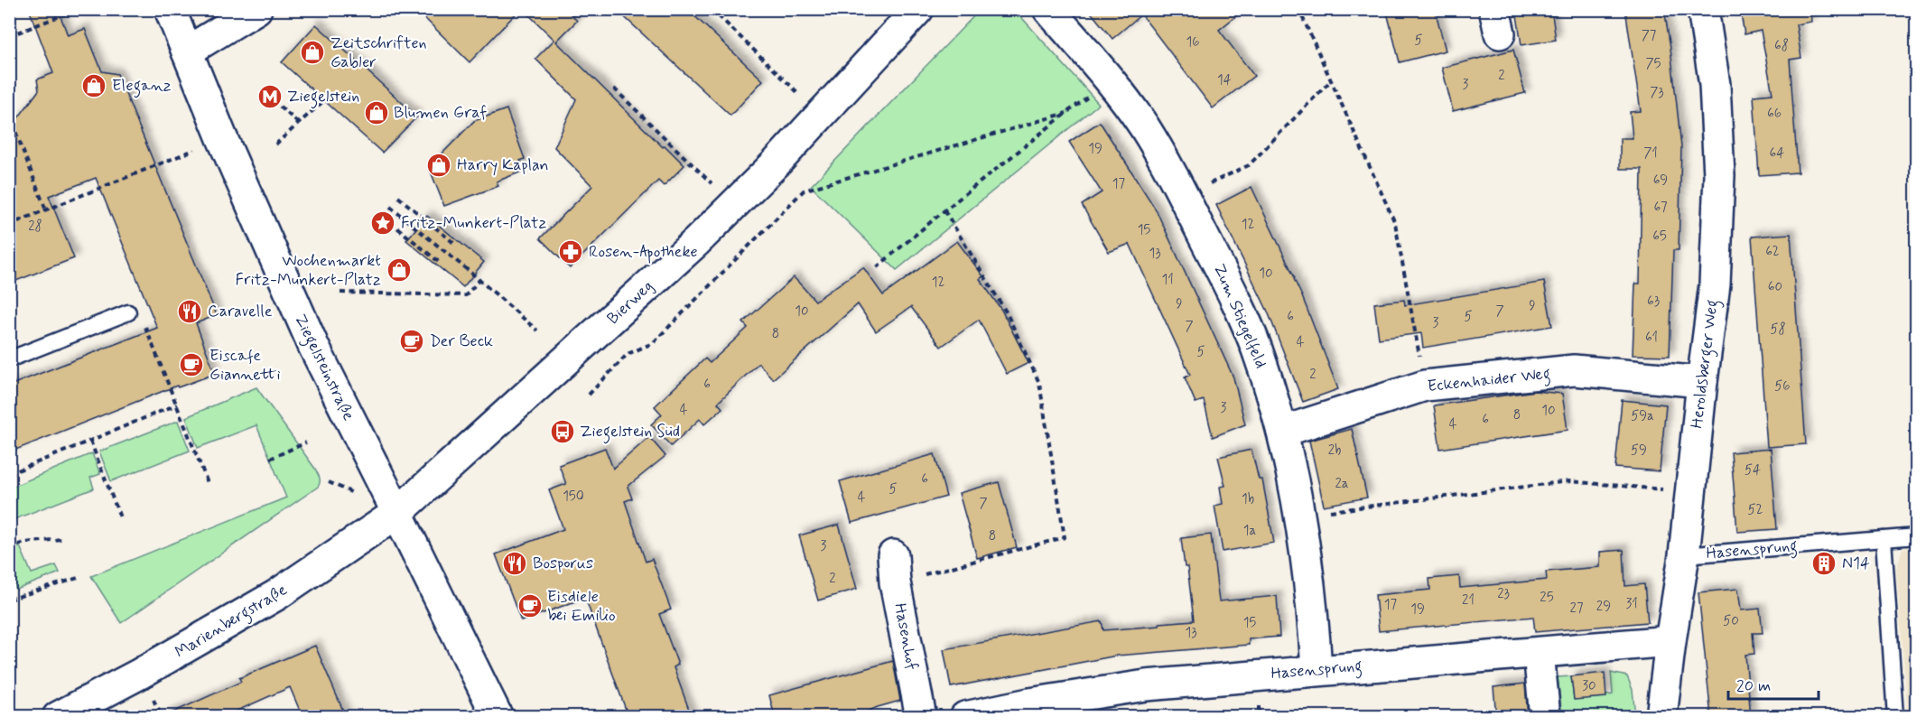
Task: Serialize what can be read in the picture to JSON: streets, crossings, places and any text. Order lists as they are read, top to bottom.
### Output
{
  "streets": {
    "street": [
      "Bierweg",
      "Zum Stiegelfeld",
      "Heroldsberger Weg",
      "Ziegelsteinstraße",
      "Eckenhaider Weg",
      "Hasensprung",
      "Marienbergstraße",
      "Hasenhof"
    ]
  },
  "crossings": [
    ["Bierweg", "Ziegelsteinstraße"],
    ["Bierweg", "Marienbergstraße"],
    ["Zum Stiegelfeld", "Eckenhaider Weg"],
    ["Zum Stiegelfeld", "Hasensprung"],
    ["Heroldsberger Weg", "Eckenhaider Weg"],
    ["Heroldsberger Weg", "Hasensprung"],
    ["Ziegelsteinstraße", "Marienbergstraße"]
  ],
  "places": {
    "shop": [
      "Zeitschriften Gabler",
      "Eleganz",
      "Blumen Graf",
      "Harry Kaplan",
      "Wochenmarkt Fritz-Munkert-Platz"
    ],
    "metro station": ["Ziegelstein"],
    "place": ["Fritz-Munkert-Platz"],
    "pharmacy": ["Rosen-Apotheke"],
    "restaurant": ["Caravelle", "Bosporus"],
    "cafe": ["Der Beck", "Eiscafe Giannetti", "Eisdiele bei Emilio"],
    "bus stop": ["Ziegelstein Süd"],
    "building": ["N14"]
  },
  "house_numbers": [
    "77",
    "5",
    "16",
    "68",
    "75",
    "2",
    "14",
    "3",
    "73",
    "66",
    "19",
    "71",
    "64",
    "69",
    "17",
    "67",
    "12",
    "28",
    "15",
    "65",
    "62",
    "13",
    "10",
    "11",
    "12",
    "60",
    "63",
    "9",
    "9",
    "10",
    "7",
    "6",
    "5",
    "3",
    "7",
    "58",
    "8",
    "61",
    "4",
    "5",
    "2",
    "6",
    "56",
    "3",
    "4",
    "10",
    "8",
    "59a",
    "6",
    "4",
    "2b",
    "59",
    "54",
    "6",
    "2a",
    "5",
    "150",
    "4",
    "1b",
    "7",
    "52",
    "1a",
    "8",
    "3",
    "2",
    "23",
    "25",
    "21",
    "31",
    "17",
    "29",
    "27",
    "19",
    "50",
    "15",
    "13",
    "30"
  ],
  "scale_bar": "20 m"
}
